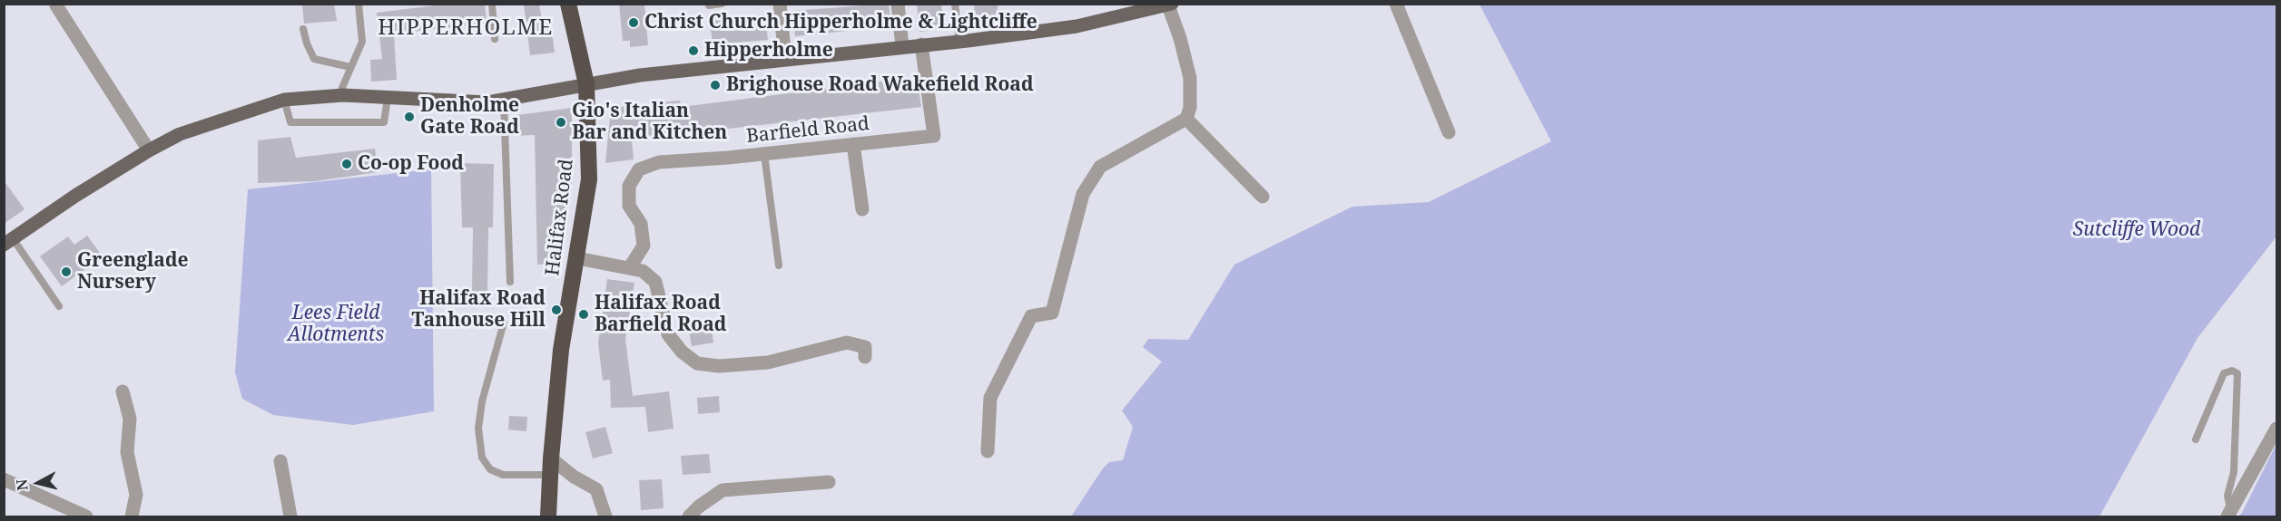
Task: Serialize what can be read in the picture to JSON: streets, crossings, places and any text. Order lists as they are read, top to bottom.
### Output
{
  "streets": {
    "highway": ["Halifax Road"],
    "street": ["Barfield Road"]
  },
  "districts": ["HIPPERHOLME"],
  "parks": ["Sutcliffe Wood", "Lees Field Allotments"],
  "places": [
    "Christ Church Hipperholme & Lightcliffe",
    "Hipperholme",
    "Brighouse Road Wakefield Road",
    "Denholme Gate Road",
    "Gio's Italian Bar and Kitchen",
    "Co-op Food",
    "Greenglade Nursery",
    "Halifax Road Tanhouse Hill",
    "Halifax Road Barfield Road"
  ],
  "north": "left"
}
